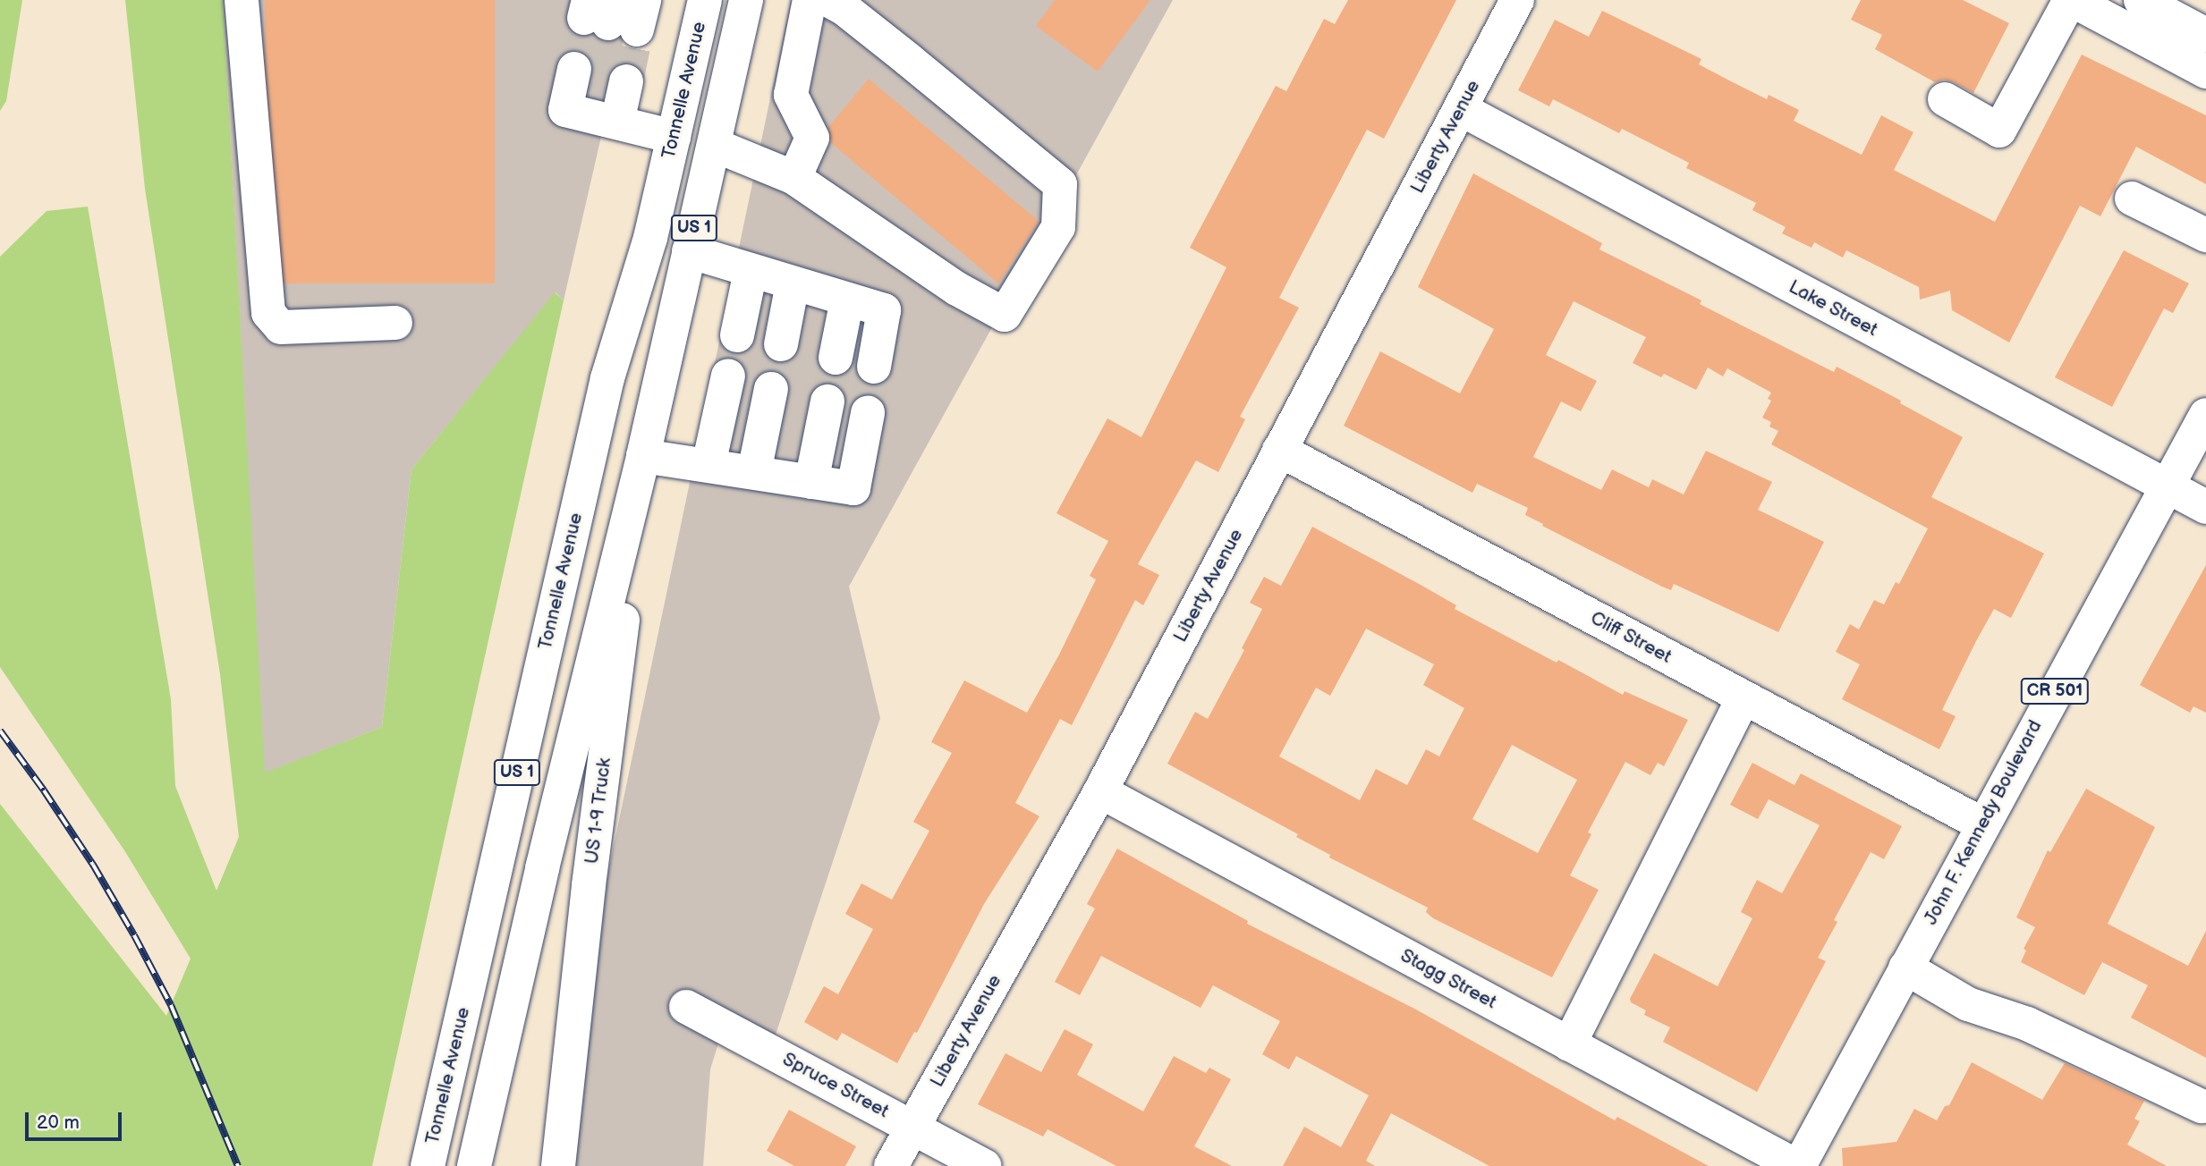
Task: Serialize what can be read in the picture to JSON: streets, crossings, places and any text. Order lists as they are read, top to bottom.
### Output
{
  "streets": {
    "main road": [
      "Tonnelle Avenue",
      "Liberty Avenue",
      "US 1",
      "Lake Street",
      "Cliff Street",
      "CR 501",
      "US 1-9 Truck",
      "John F. Kennedy Boulevard",
      "Stagg Street",
      "Spruce Street"
    ]
  },
  "crossings": [
    ["Liberty Avenue", "Lake Street"],
    ["Liberty Avenue", "Cliff Street"],
    ["Liberty Avenue", "Stagg Street"],
    ["Liberty Avenue", "Spruce Street"],
    ["US 1", "US 1-9 Truck"],
    ["Lake Street", "John F. Kennedy Boulevard"],
    ["Cliff Street", "John F. Kennedy Boulevard"],
    ["John F. Kennedy Boulevard", "Stagg Street"]
  ],
  "scale_bar": "20 m"
}
